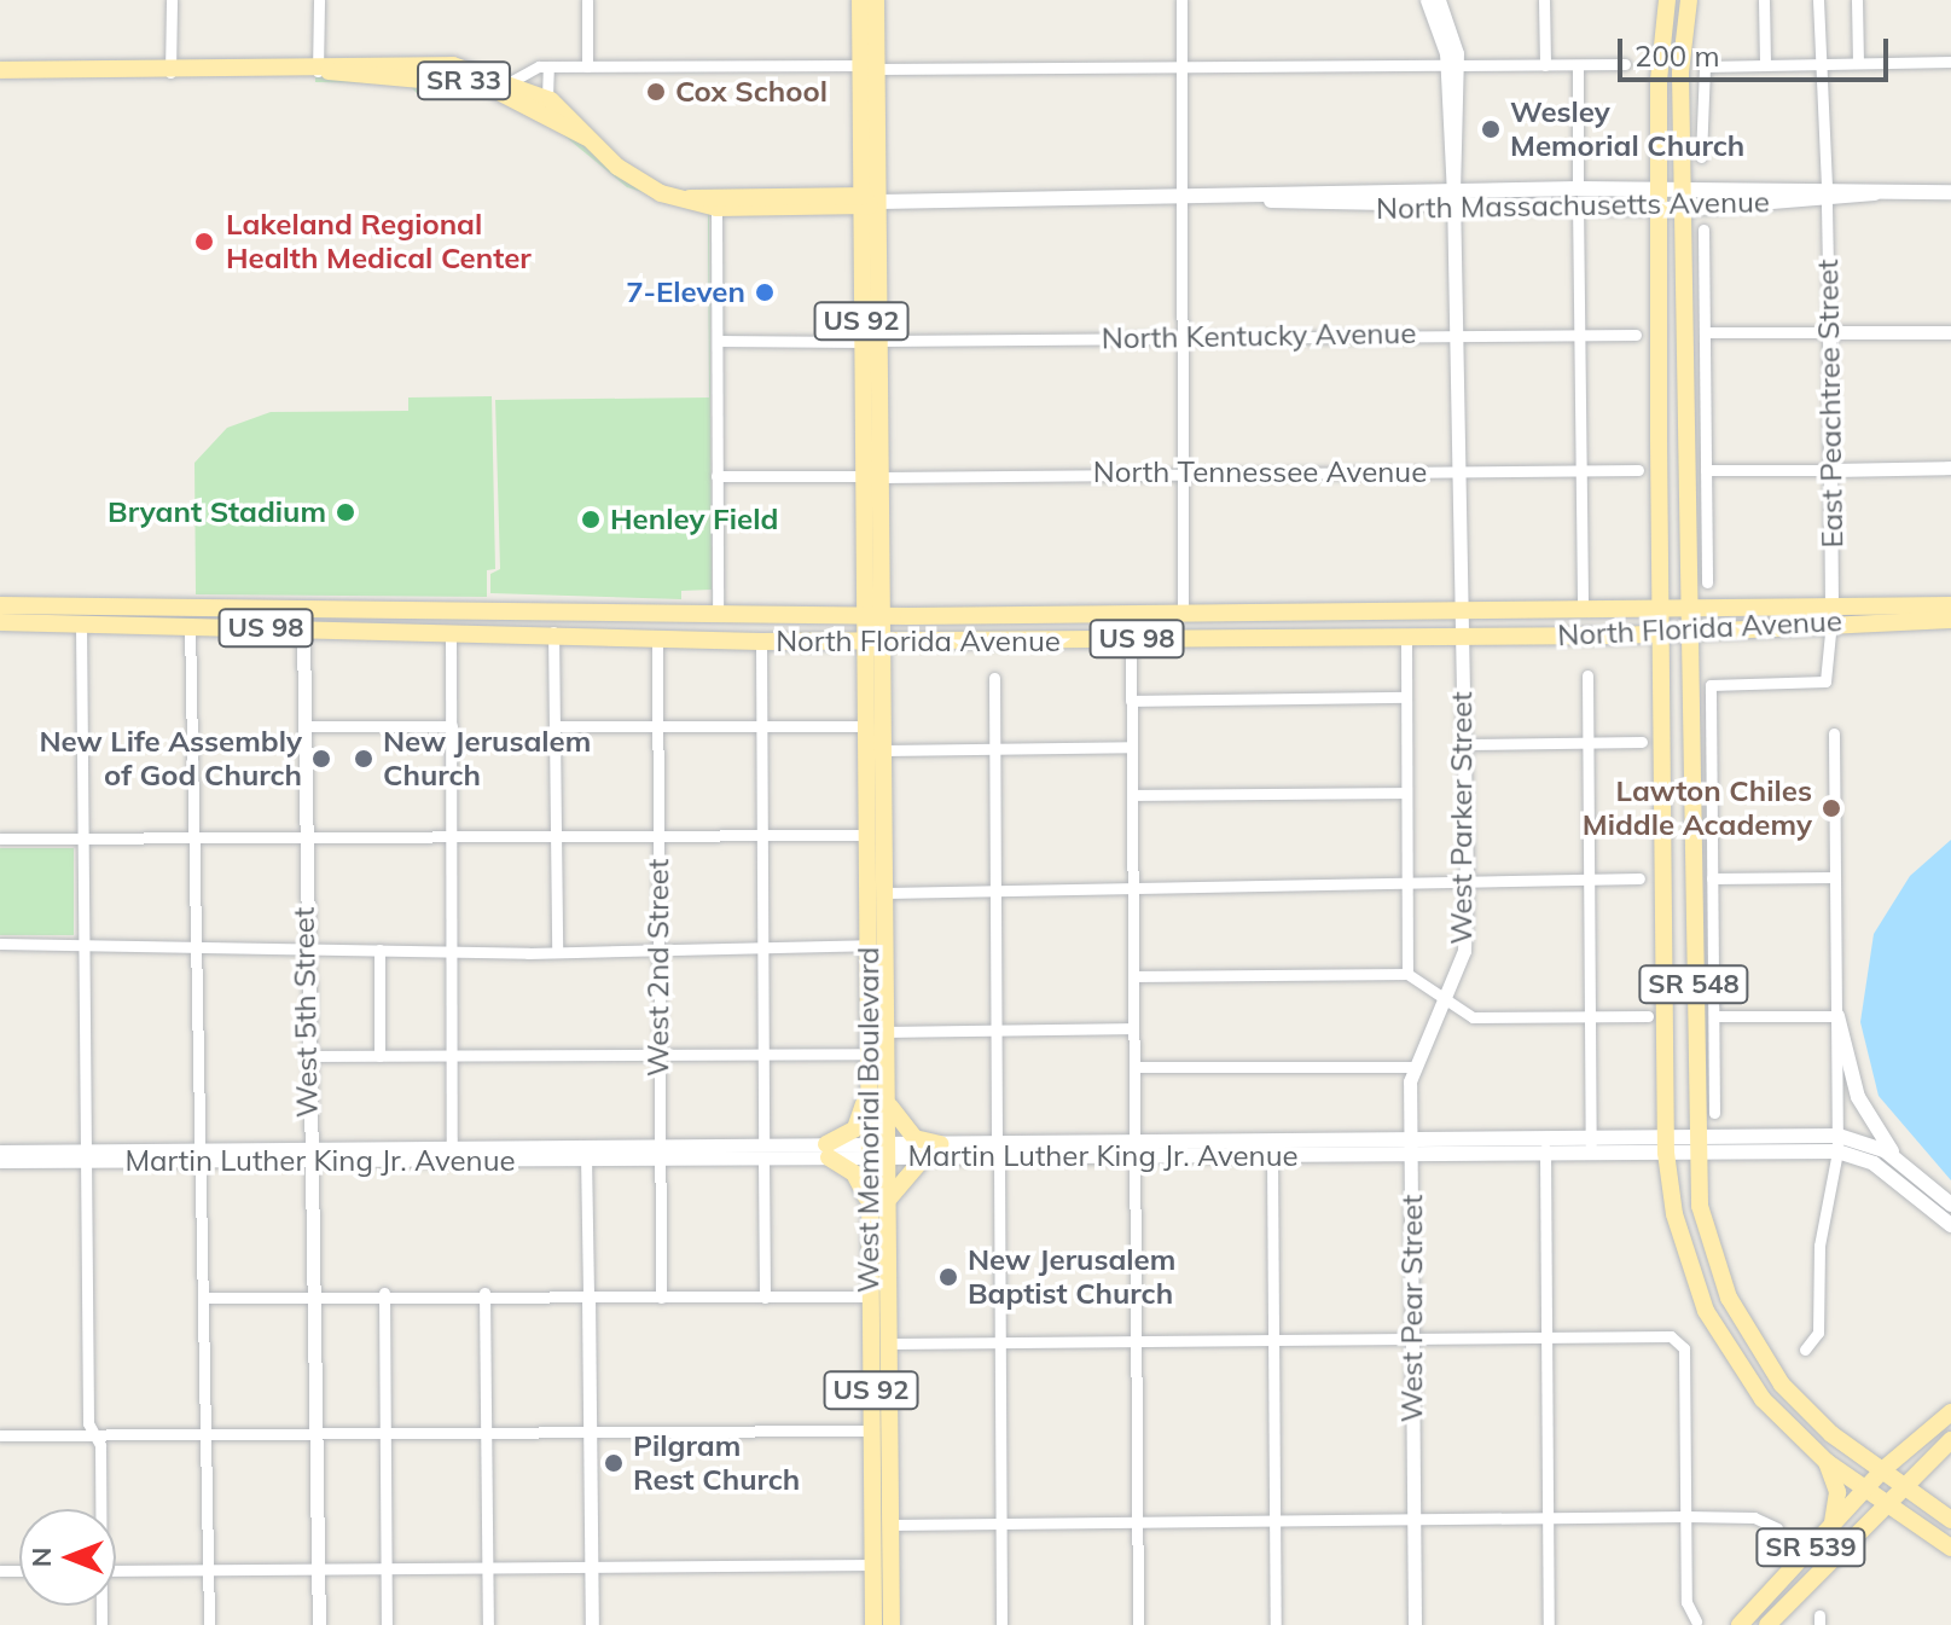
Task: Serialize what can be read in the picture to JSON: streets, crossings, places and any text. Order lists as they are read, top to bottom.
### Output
{
  "streets": {
    "main road": [
      "SR 33",
      "North Massachusetts Avenue",
      "US 92",
      "US 98",
      "North Florida Avenue",
      "SR 548",
      "West Memorial Boulevard",
      "Martin Luther King Jr. Avenue",
      "SR 539"
    ],
    "street": [
      "North Kentucky Avenue",
      "East Peachtree Street",
      "North Tennessee Avenue",
      "West Parker Street",
      "West 2nd Street",
      "West 5th Street",
      "West Pear Street"
    ]
  },
  "crossings": [
    ["SR 33", "North Massachusetts Avenue"],
    ["SR 33", "US 92"],
    ["North Massachusetts Avenue", "US 92"],
    ["North Massachusetts Avenue", "East Peachtree Street"],
    ["North Massachusetts Avenue", "West Parker Street"],
    ["US 92", "North Kentucky Avenue"],
    ["US 92", "North Tennessee Avenue"],
    ["US 92", "North Florida Avenue"],
    ["US 92", "West Memorial Boulevard"],
    ["North Kentucky Avenue", "West Parker Street"],
    ["East Peachtree Street", "North Florida Avenue"],
    ["North Tennessee Avenue", "West Parker Street"],
    ["North Florida Avenue", "West Parker Street"],
    ["North Florida Avenue", "West 2nd Street"],
    ["North Florida Avenue", "SR 548"],
    ["North Florida Avenue", "West 5th Street"],
    ["North Florida Avenue", "West Memorial Boulevard"],
    ["West Parker Street", "West Pear Street"],
    ["West 2nd Street", "Martin Luther King Jr. Avenue"],
    ["SR 548", "Martin Luther King Jr. Avenue"],
    ["SR 548", "SR 539"],
    ["West 5th Street", "Martin Luther King Jr. Avenue"],
    ["West Memorial Boulevard", "Martin Luther King Jr. Avenue"],
    ["Martin Luther King Jr. Avenue", "West Pear Street"]
  ],
  "places": [
    "Cox School",
    "Wesley Memorial Church",
    "Lakeland Regional Health Medical Center",
    "7-Eleven",
    "Bryant Stadium",
    "Henley Field",
    "New Life Assembly of God Church",
    "New Jerusalem Church",
    "Lawton Chiles Middle Academy",
    "New Jerusalem Baptist Church",
    "Pilgram Rest Church"
  ],
  "scale_bar": "200 m",
  "north": "left"
}
